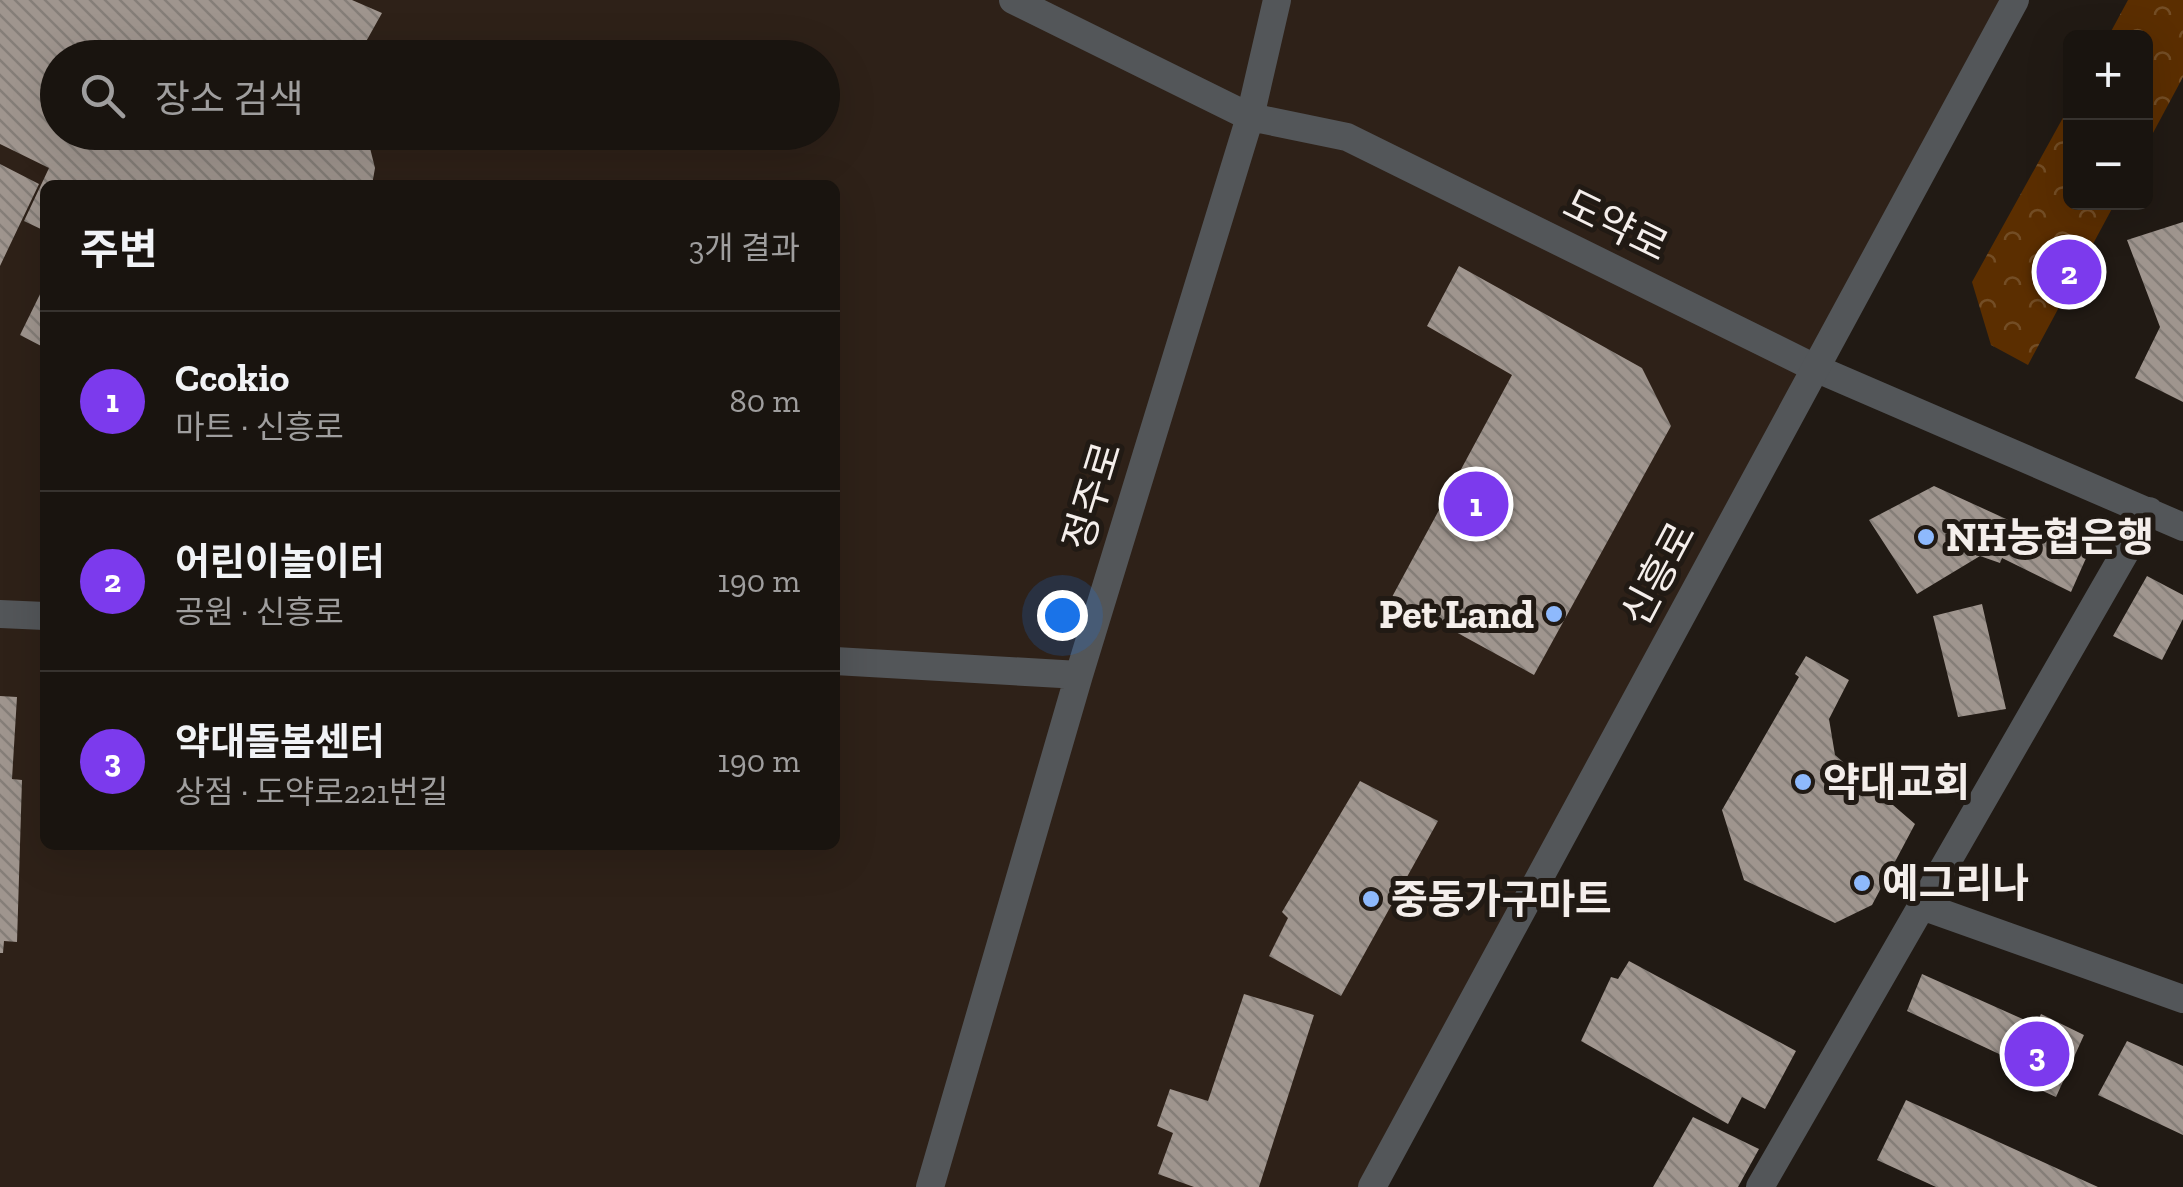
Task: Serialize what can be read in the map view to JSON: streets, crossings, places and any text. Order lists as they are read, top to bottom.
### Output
{
  "streets": {
    "street": ["도약로", "정주로", "신흥로"]
  },
  "crossings": [
    ["도약로", "정주로"],
    ["도약로", "신흥로"]
  ],
  "places": [
    "NH농협은행",
    "Pet Land",
    "약대교회",
    "예그리나",
    "중동가구마트"
  ],
  "page": {
    "map_buttons": ["+", "−"],
    "search": "장소 검색",
    "heading": ["주변", "3개 결과"],
    "pins": ["2", "1", "3"],
    "list": [
      {
        "mark": "1",
        "name": "Ccokio",
        "note": "마트 · 신흥로",
        "value": "80 m"
      },
      {
        "mark": "2",
        "name": "어린이놀이터",
        "note": "공원 · 신흥로",
        "value": "190 m"
      },
      {
        "mark": "3",
        "name": "약대돌봄센터",
        "note": "상점 · 도약로221번길",
        "value": "190 m"
      }
    ]
  }
}
